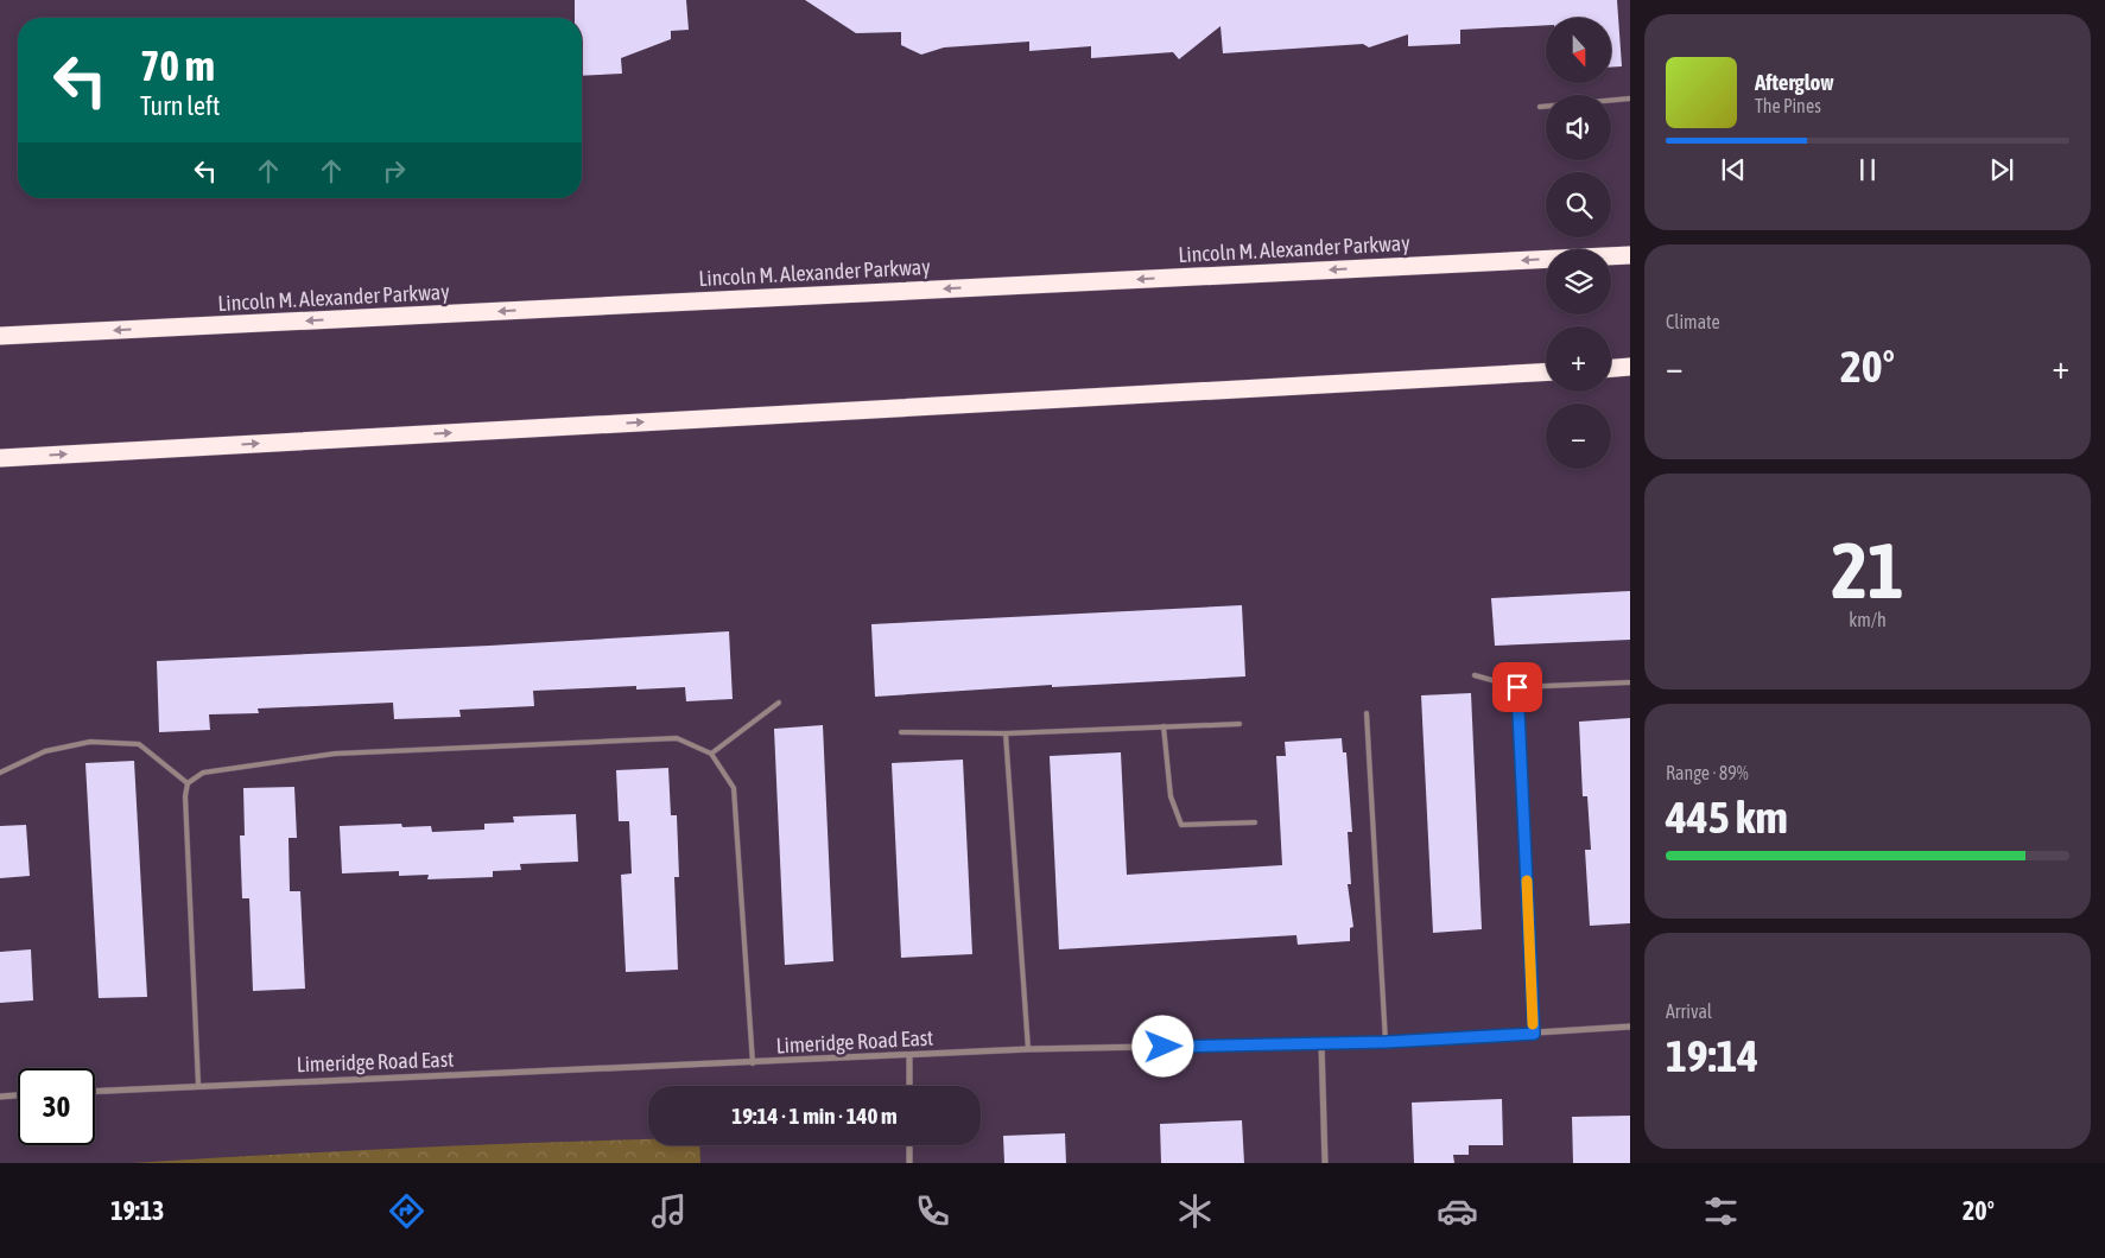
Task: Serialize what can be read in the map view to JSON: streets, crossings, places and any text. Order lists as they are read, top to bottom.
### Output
{
  "streets": {
    "highway": ["Lincoln M. Alexander Parkway"],
    "street": ["Limeridge Road East"]
  },
  "north": "bottom",
  "page": {
    "map_buttons": ["+", "−"],
    "turn": ["70 m", "Turn left"],
    "song": ["Afterglow", "The Pines"],
    "tile": [
      "Climate",
      ["21", "km/h"],
      ["Range · 89%", "445 km"],
      ["Arrival", "19:14"]
    ],
    "heat": ["−", "20°", "+"],
    "limit": "30",
    "trip": "19:14 · 1 min · 140 m",
    "tabs": ["19:13", "20°"]
  }
}
